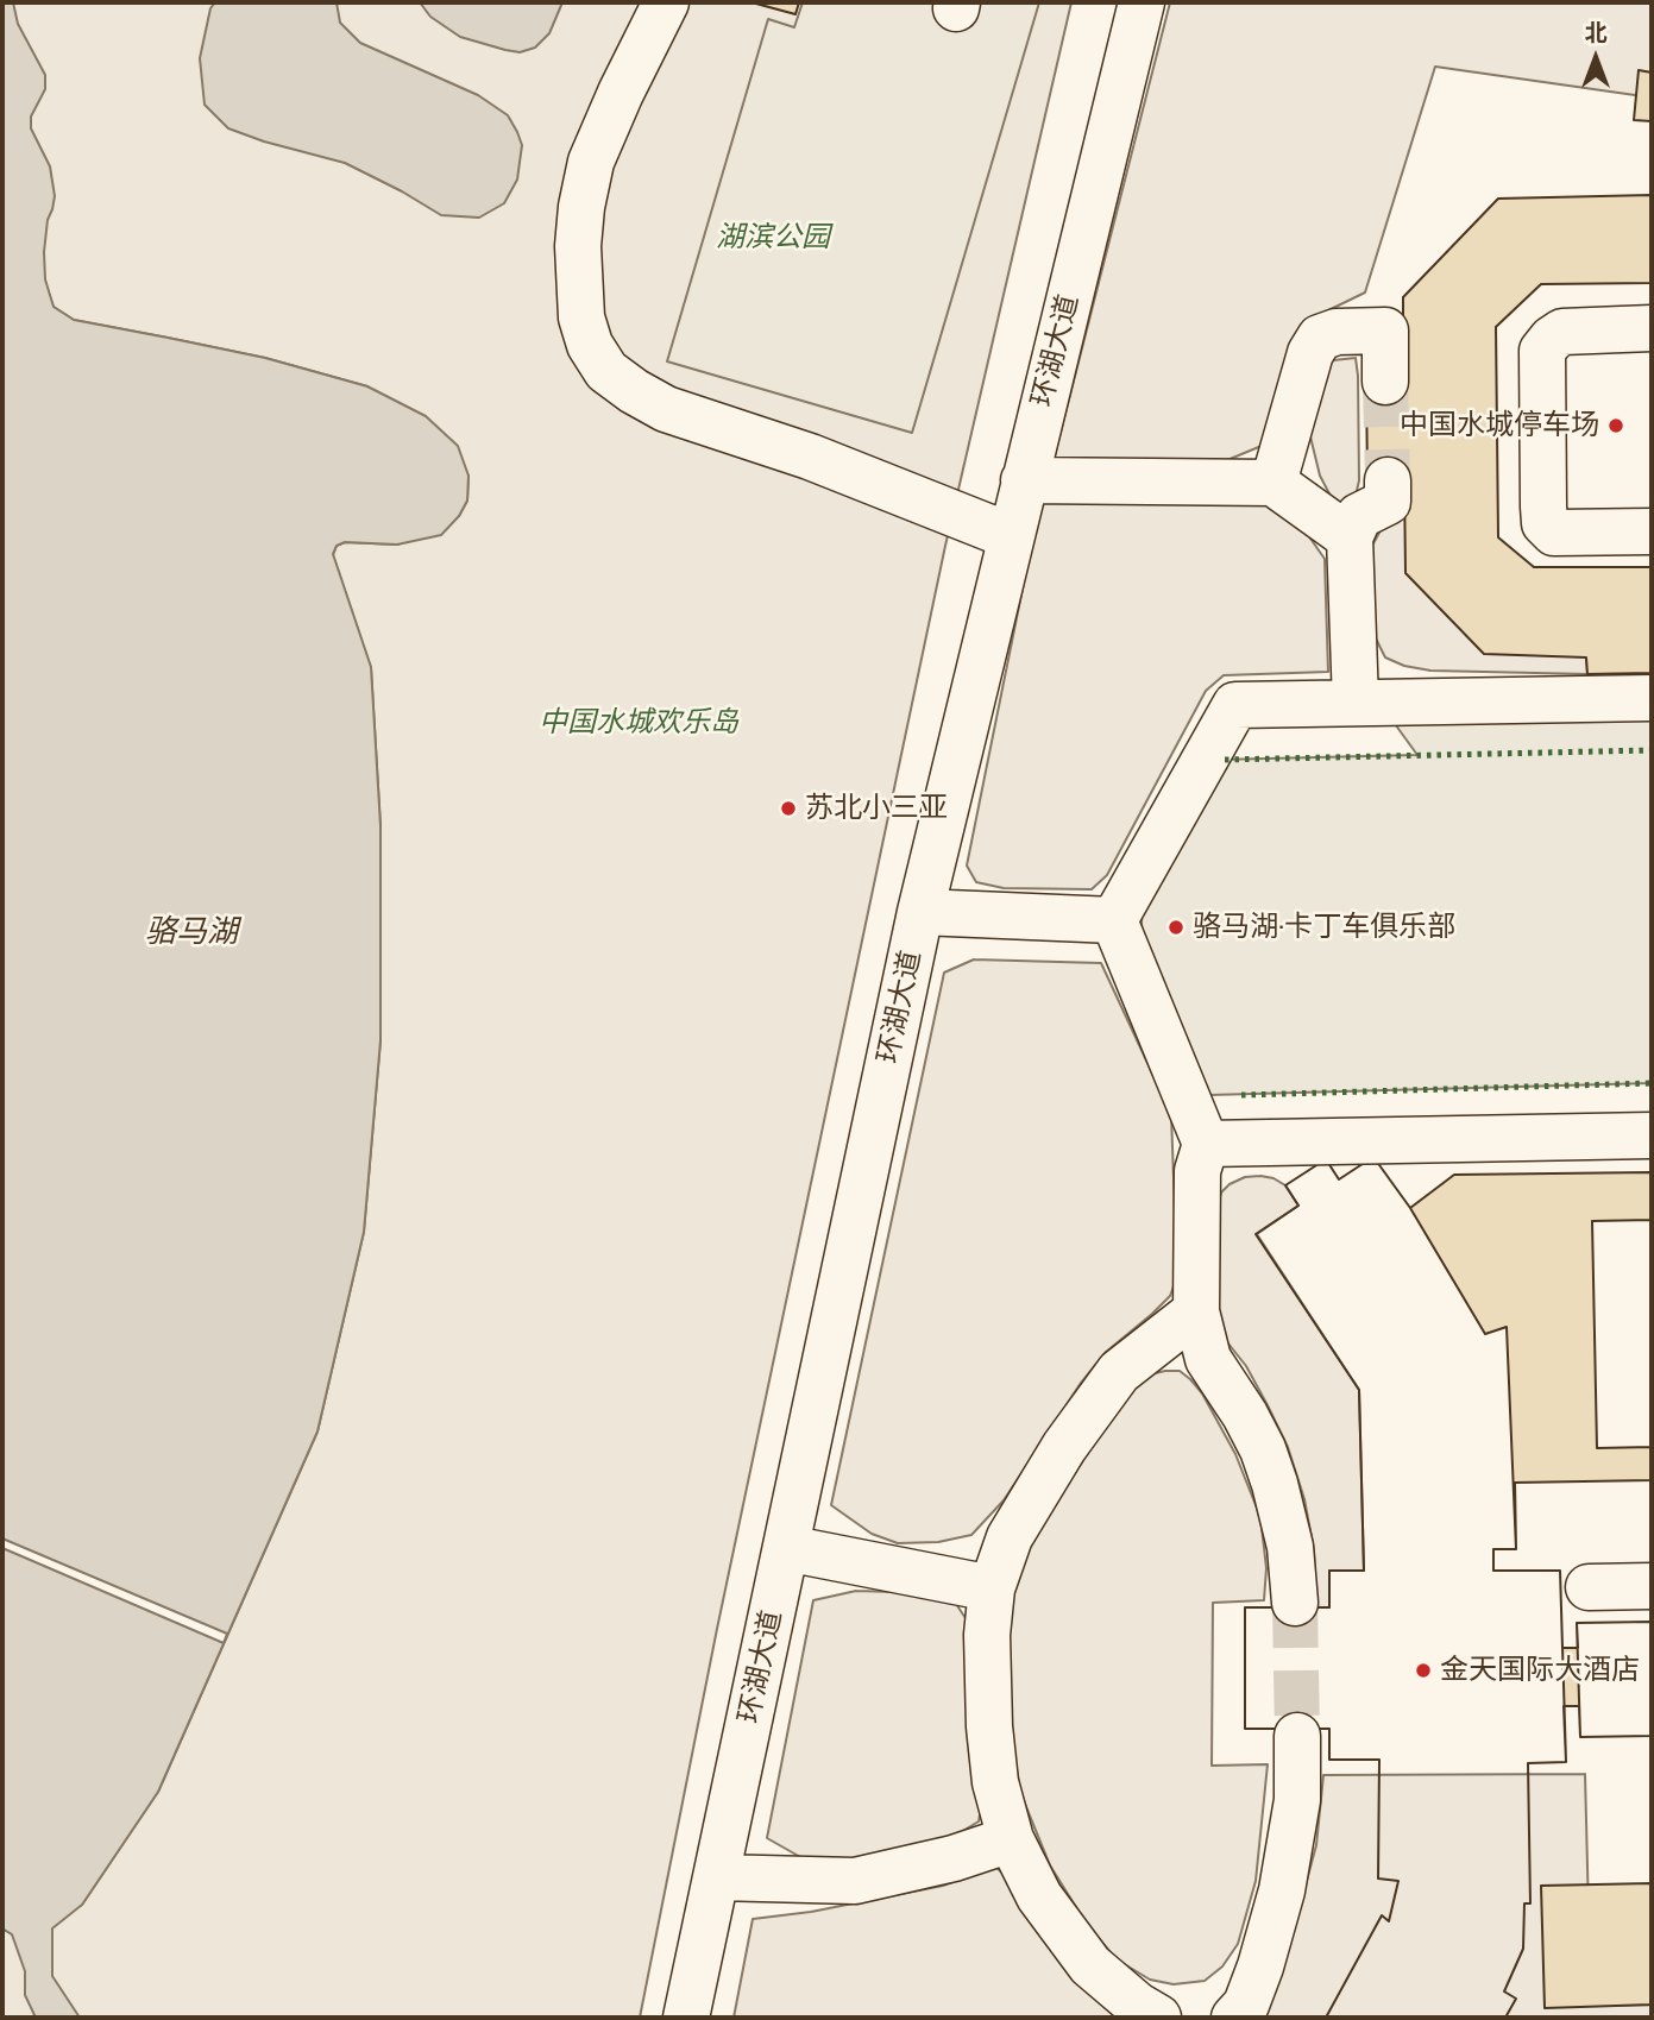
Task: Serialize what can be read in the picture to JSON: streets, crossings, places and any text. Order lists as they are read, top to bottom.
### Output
{
  "streets": {
    "street": ["环湖大道"]
  },
  "water": ["骆马湖"],
  "parks": ["湖滨公园", "中国水城欢乐岛"],
  "places": [
    "中国水城停车场",
    "苏北小三亚",
    "骆马湖·卡丁车俱乐部",
    "金天国际大酒店"
  ],
  "north": "top"
}
